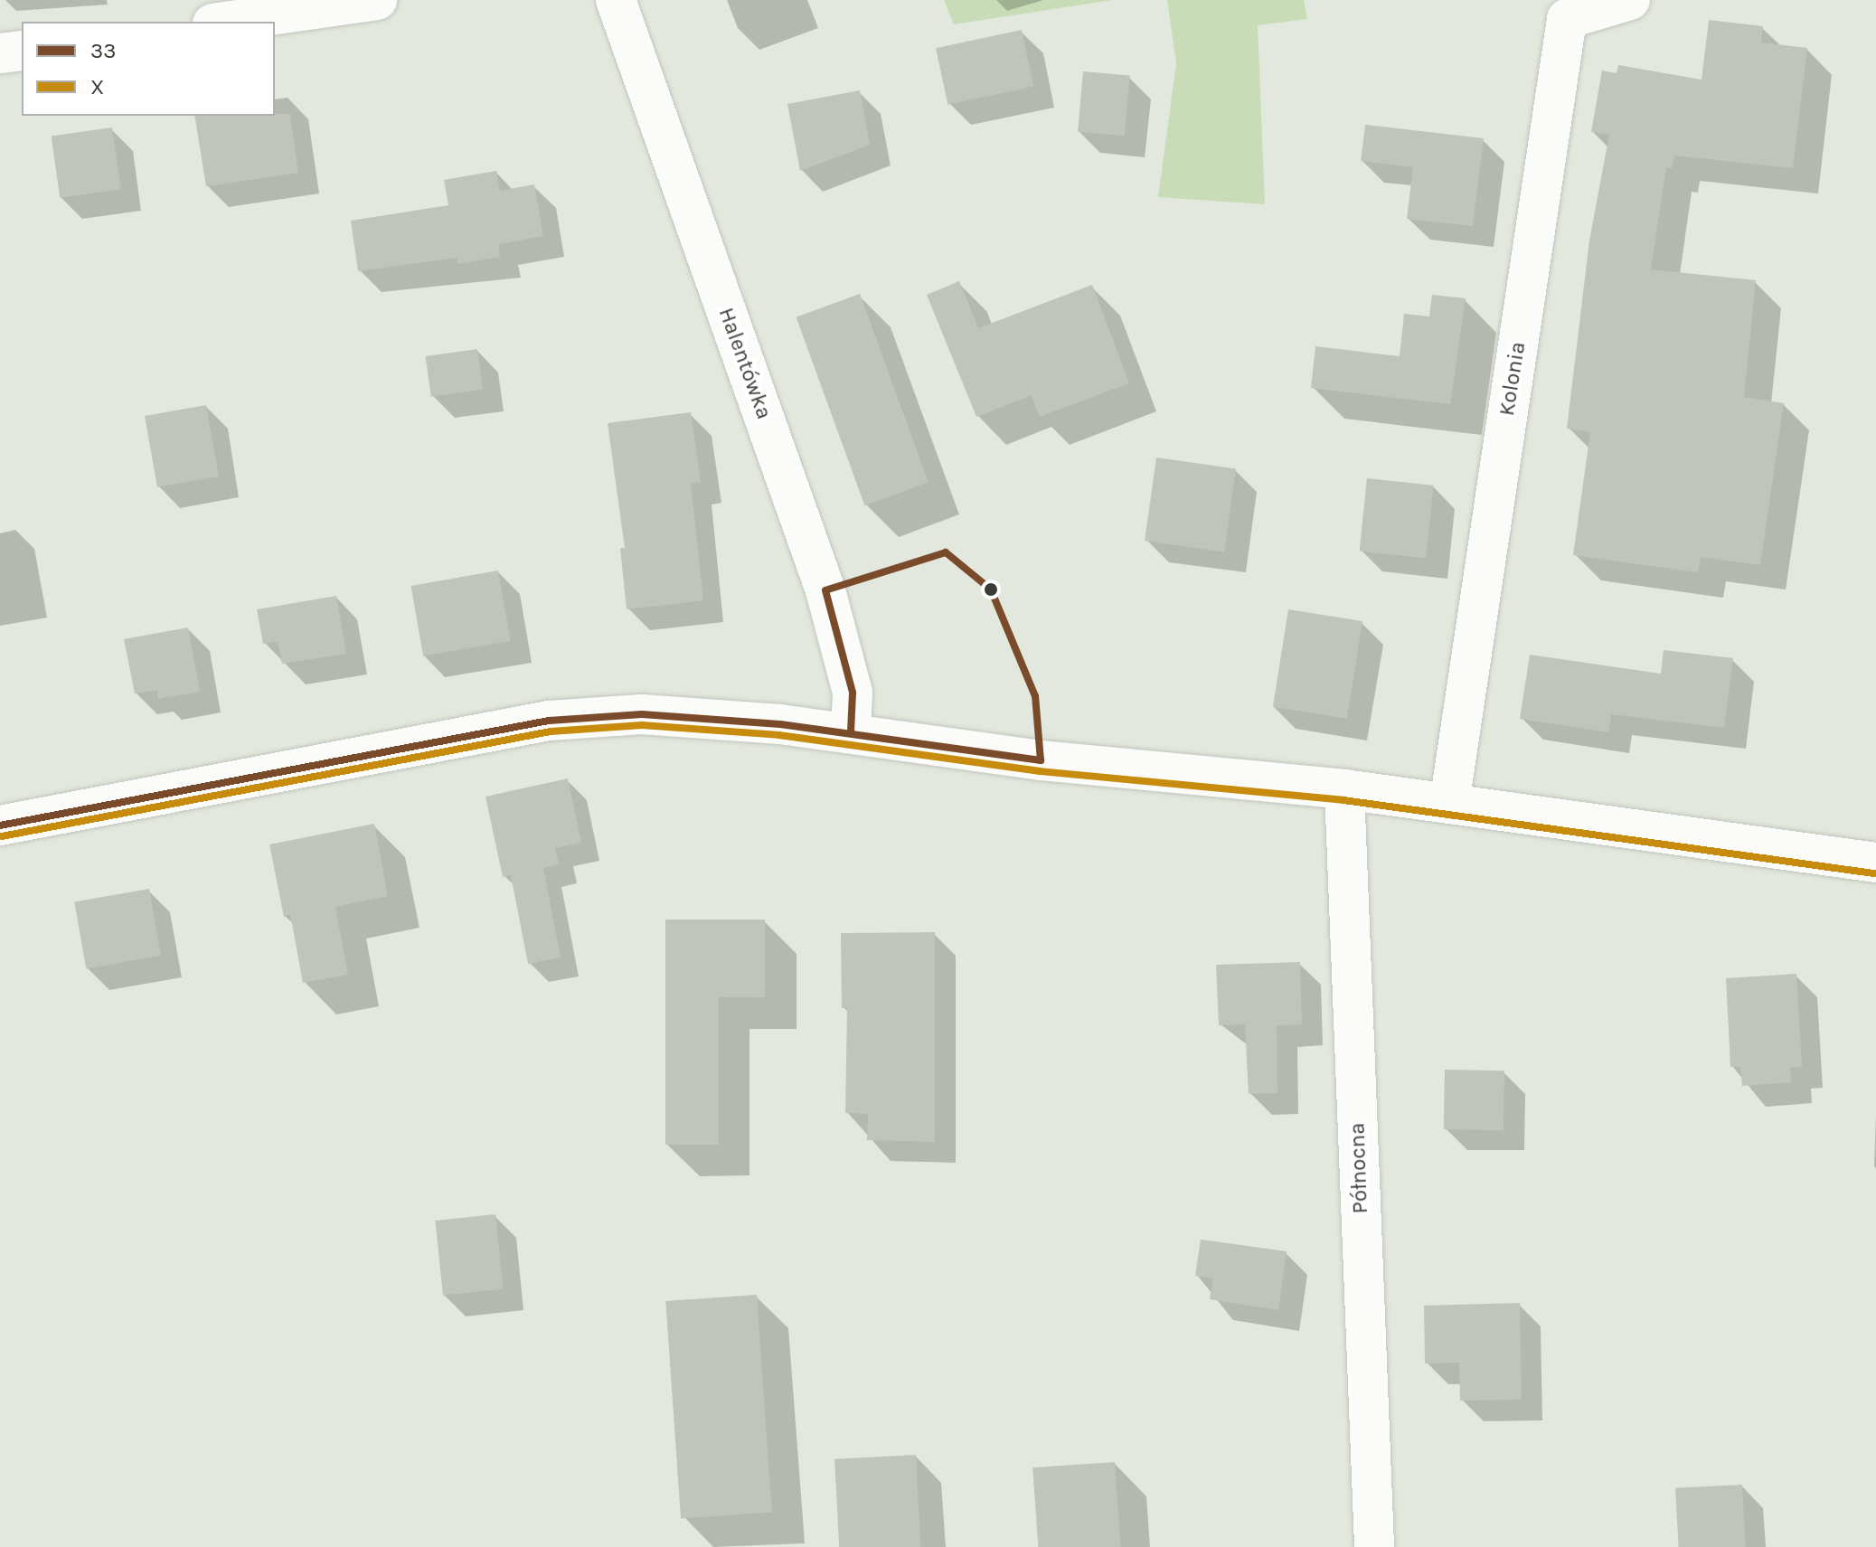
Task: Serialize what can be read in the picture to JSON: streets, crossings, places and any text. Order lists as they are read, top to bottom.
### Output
{
  "streets": {
    "street": ["Halentówka", "Kolonia", "Północna"]
  },
  "lines": ["transit line 33", "transit line X"],
  "legend": ["33", "X"]
}
